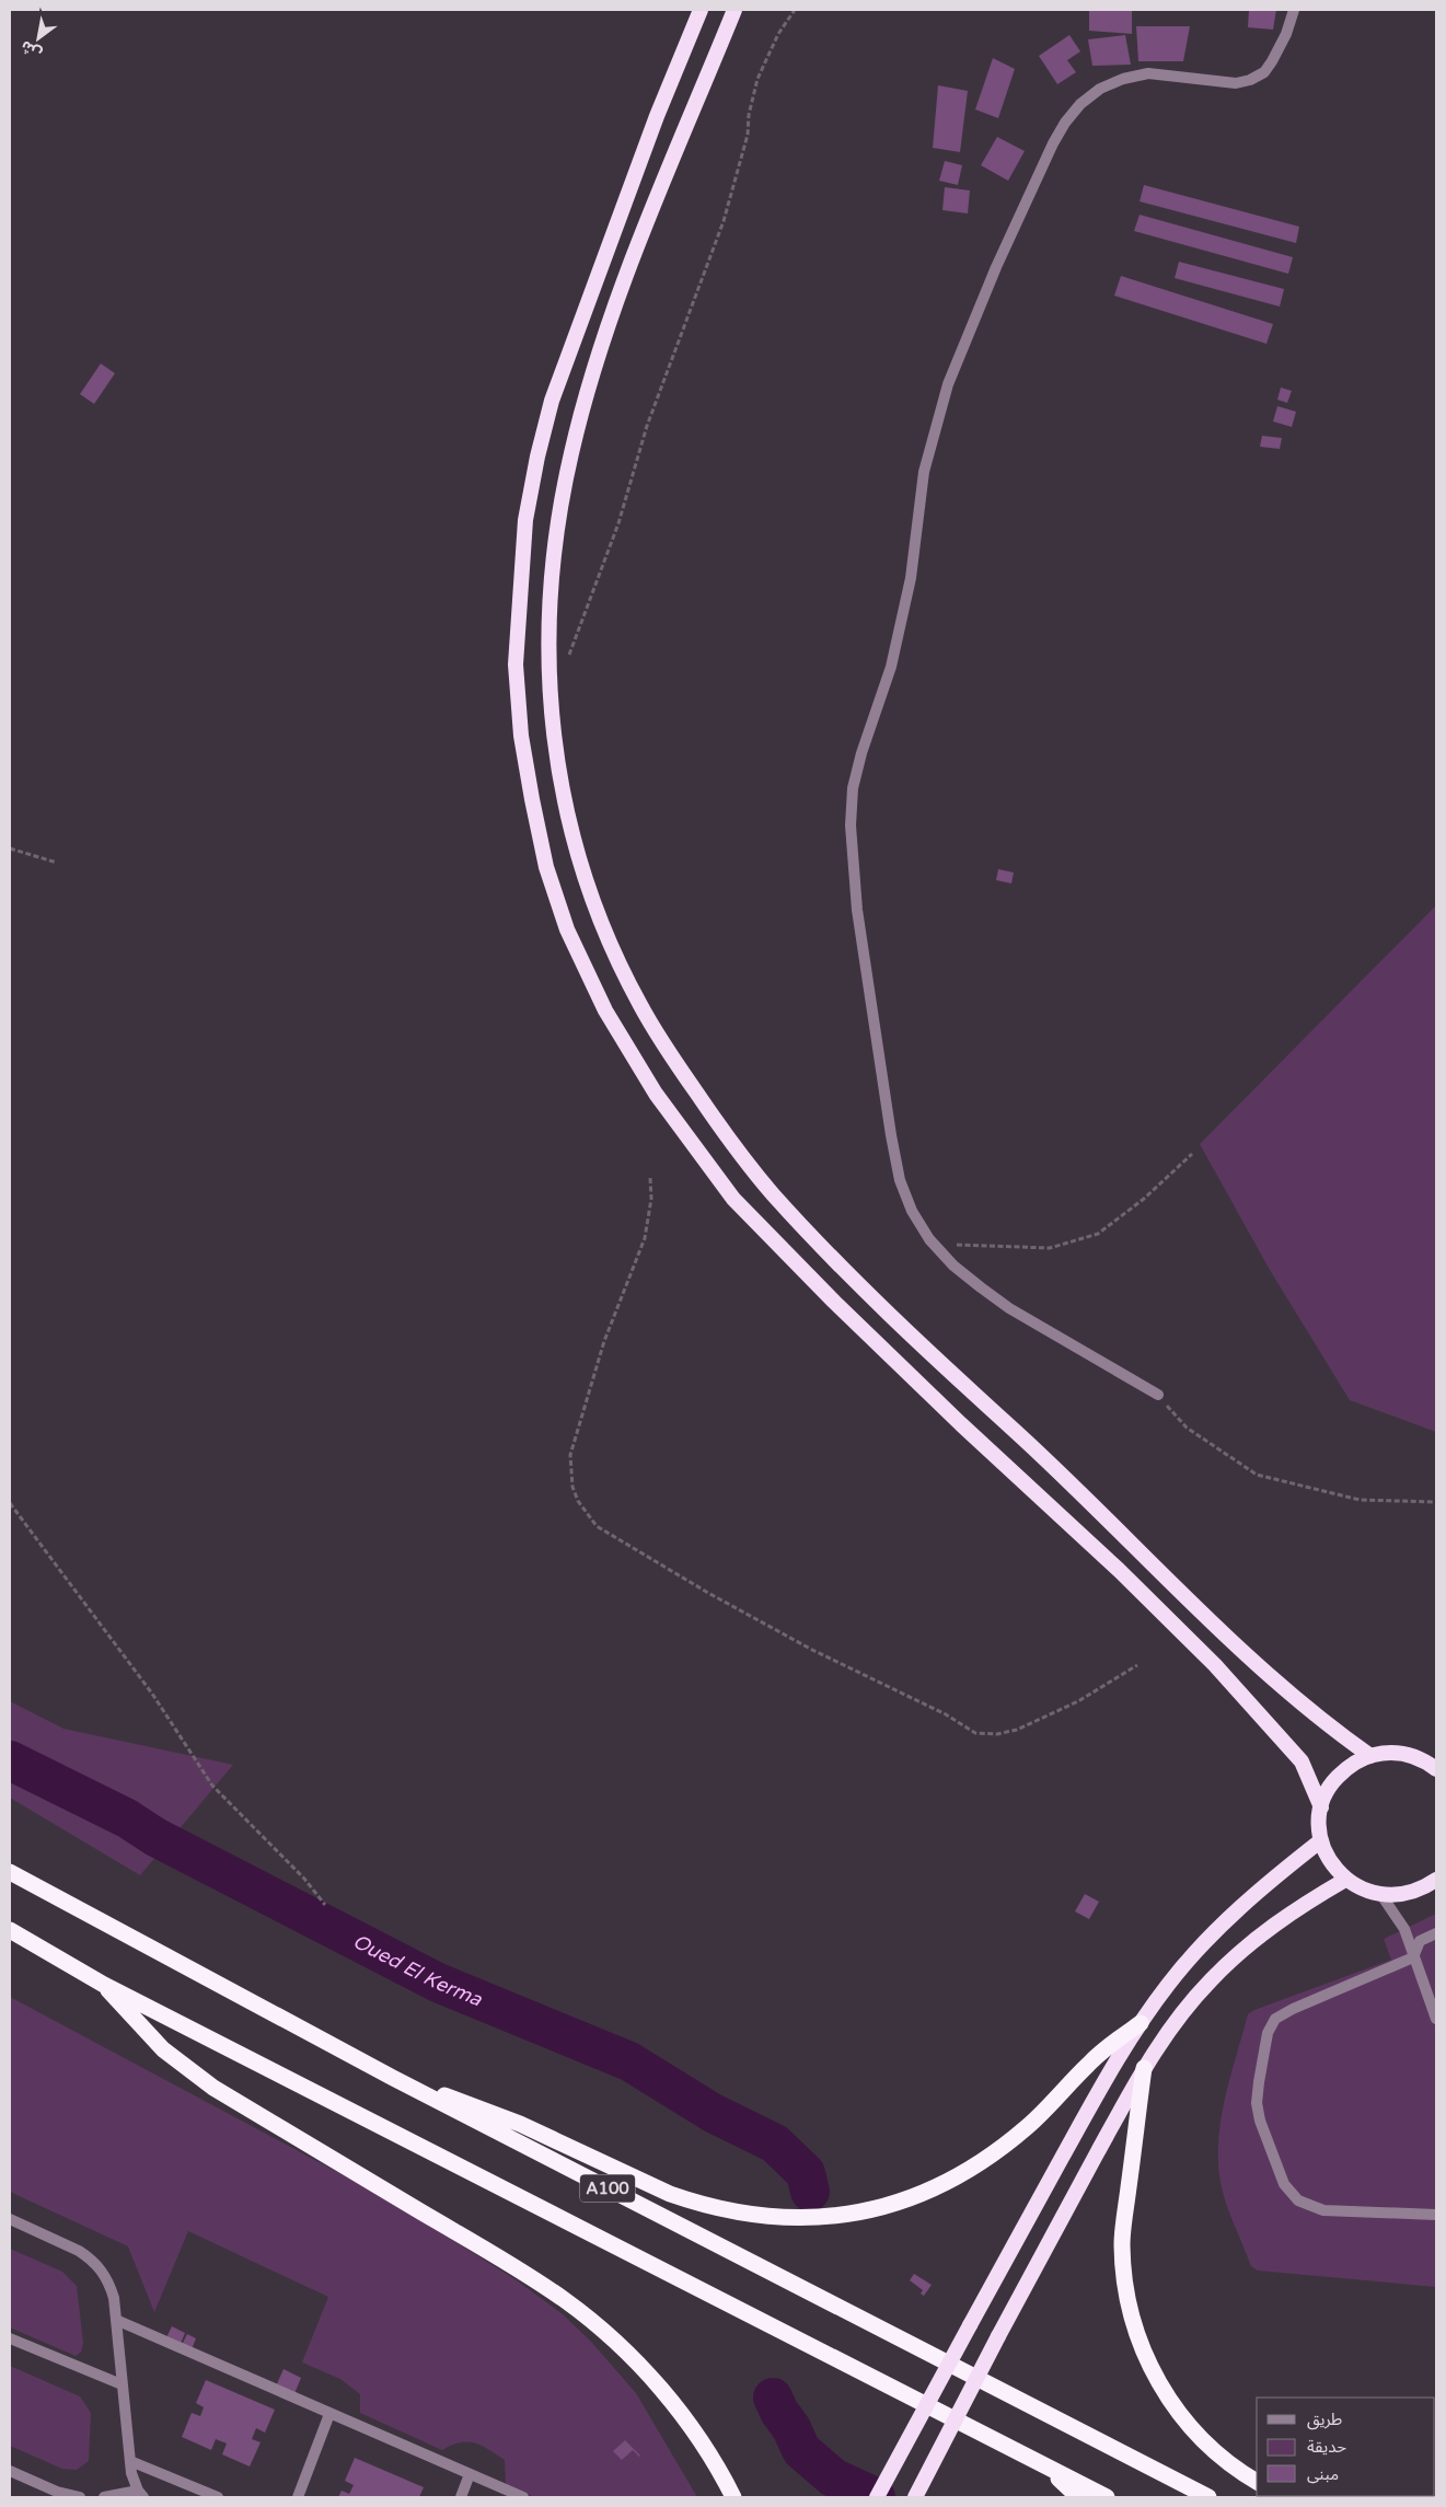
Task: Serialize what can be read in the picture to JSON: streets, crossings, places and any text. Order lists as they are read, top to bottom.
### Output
{
  "streets": {
    "highway": ["A100"]
  },
  "water": ["Oued El Kerma"],
  "legend": ["طريق", "حديقة", "مبنى"],
  "north": "bottom left"
}
